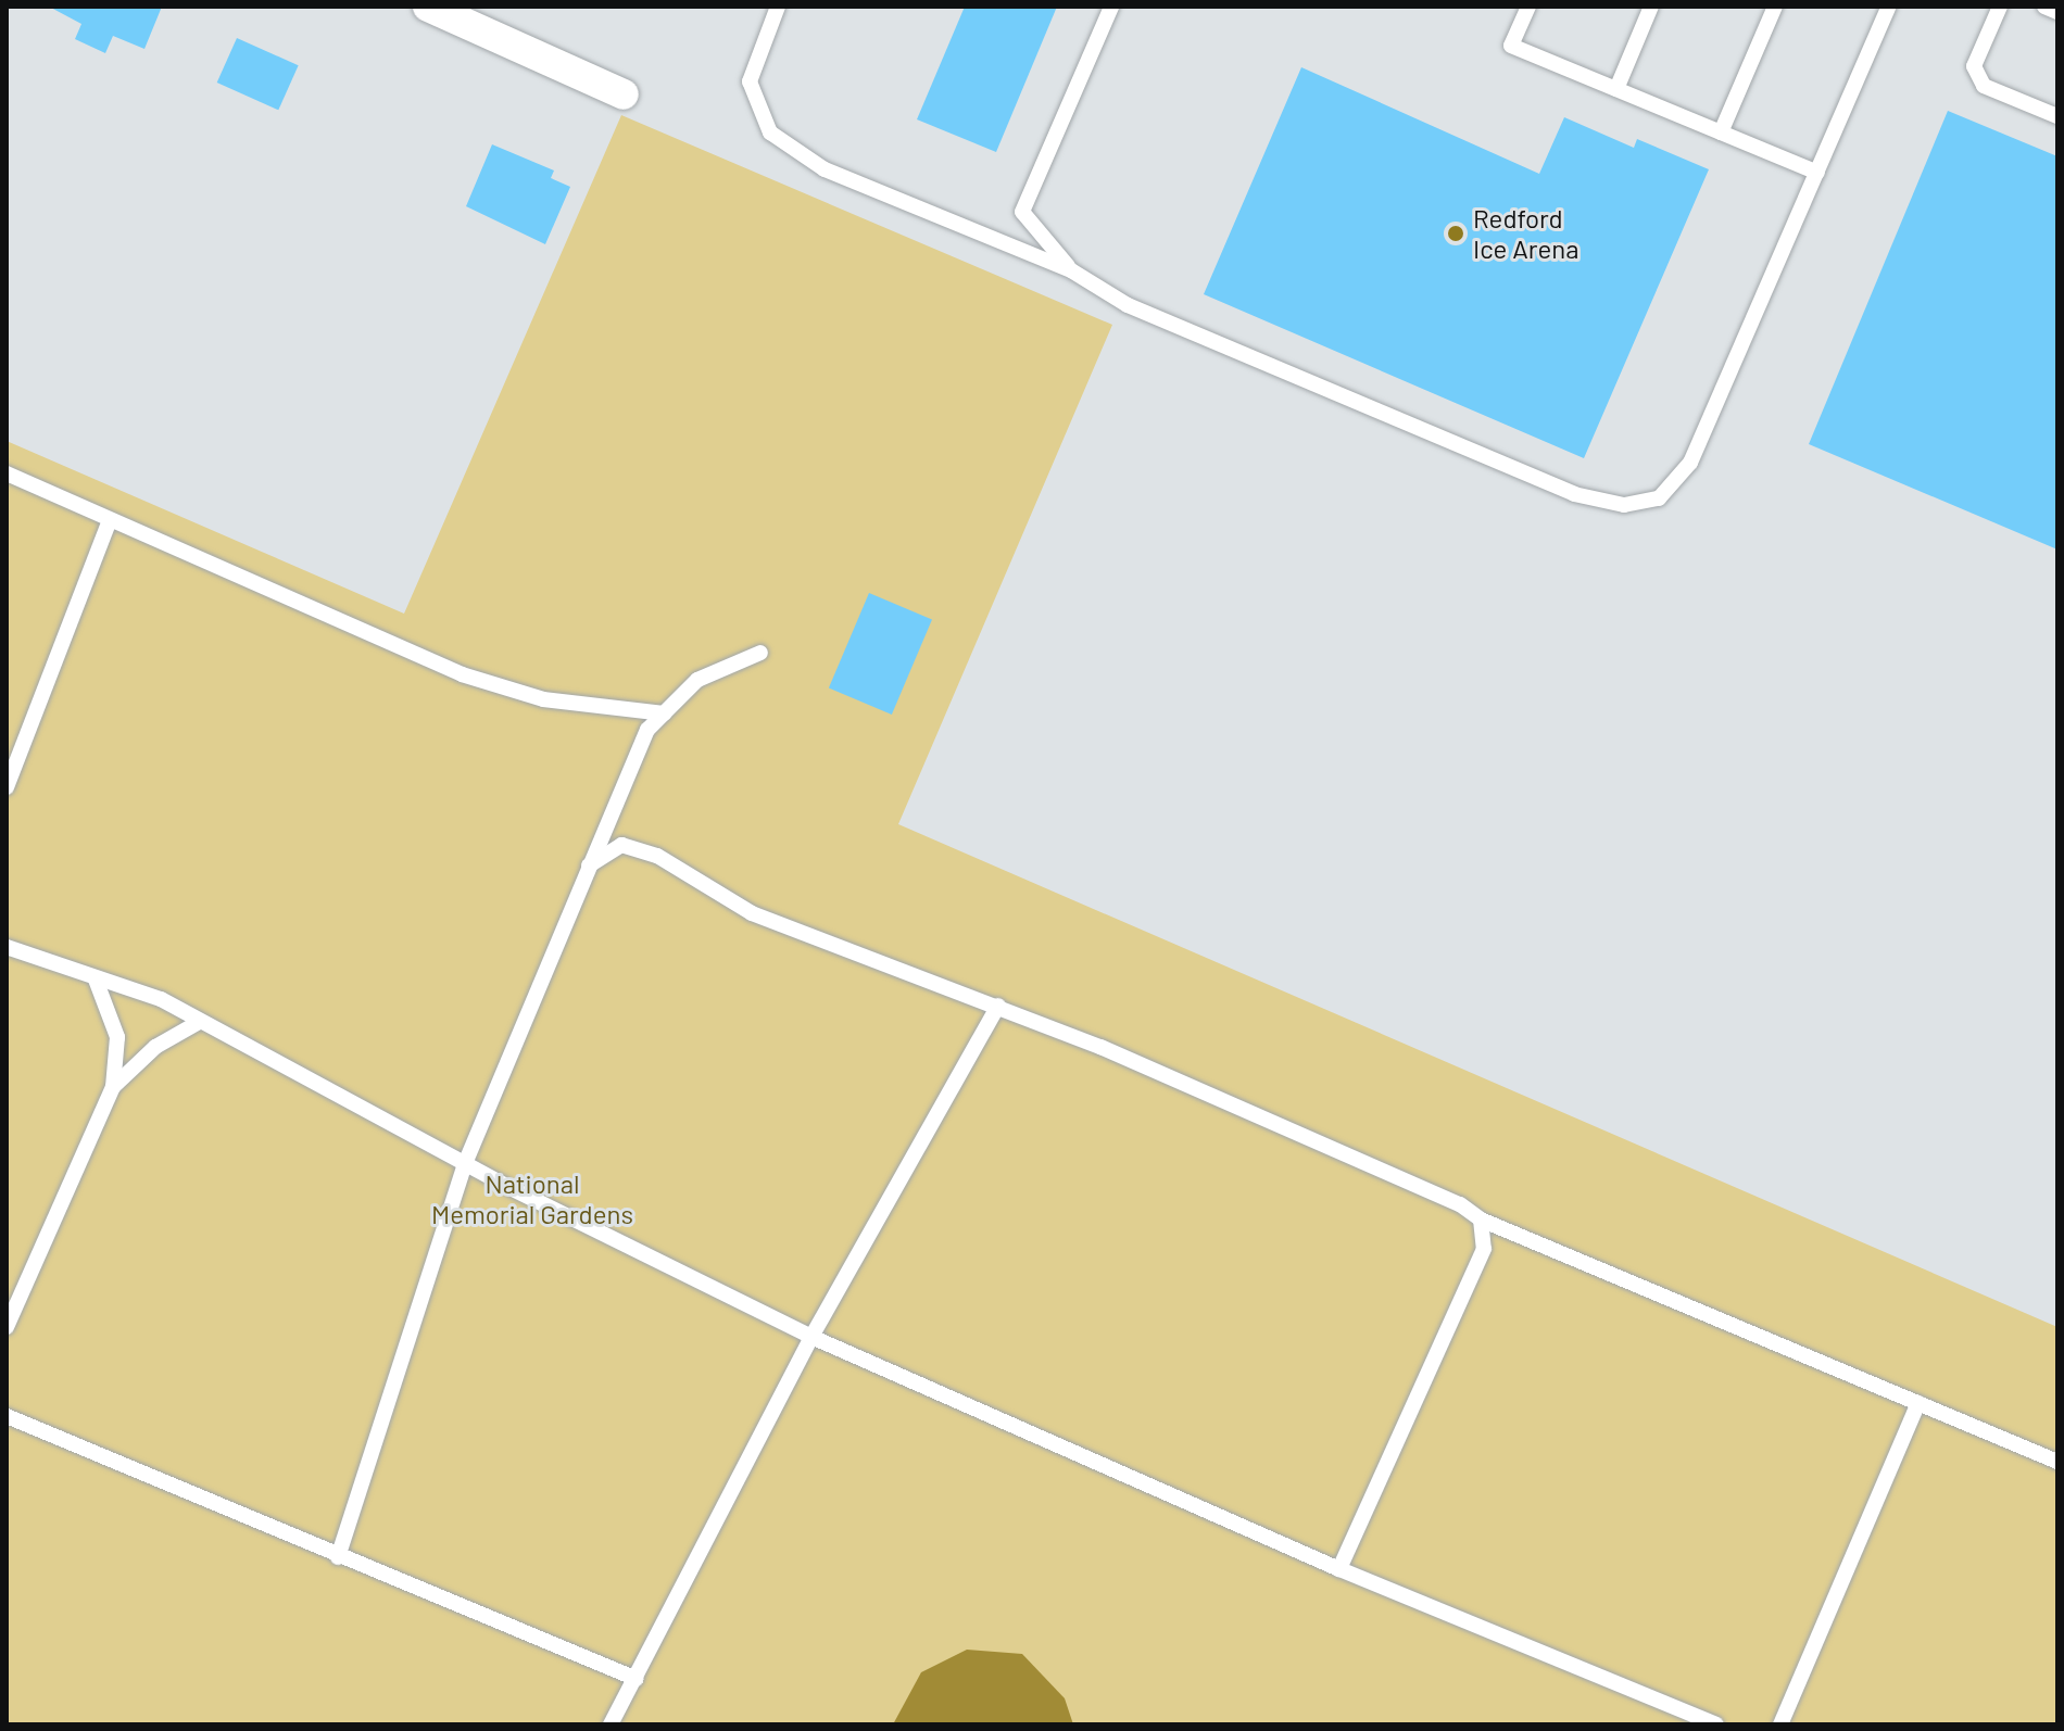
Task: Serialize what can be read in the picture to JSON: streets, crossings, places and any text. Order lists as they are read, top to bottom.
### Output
{
  "parks": ["National Memorial Gardens"],
  "places": ["Redford Ice Arena"]
}
